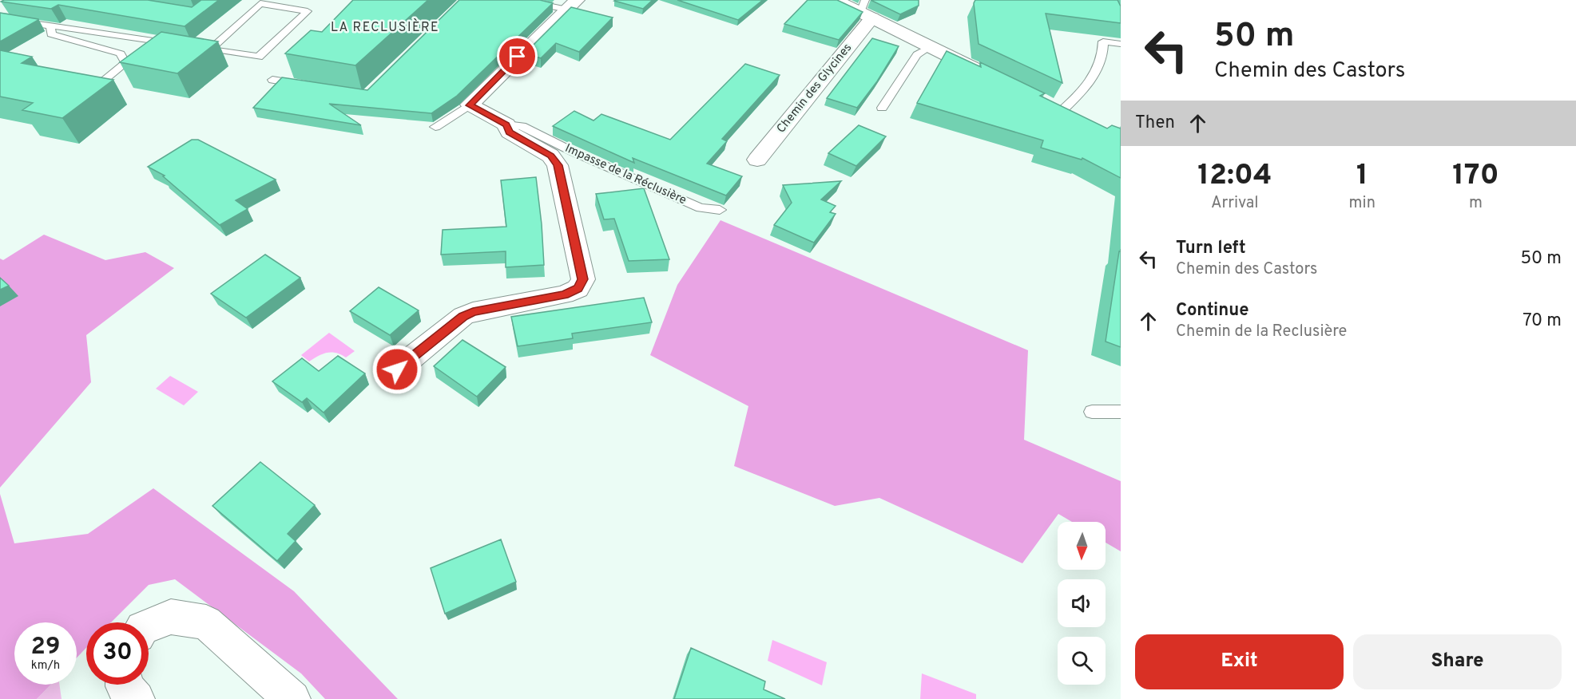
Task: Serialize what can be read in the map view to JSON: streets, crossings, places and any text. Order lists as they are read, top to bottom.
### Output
{
  "streets": {
    "street": ["Chemin des Glycines"],
    "lane": ["Impasse de la Réclusière"]
  },
  "districts": ["LA RECLUSIÈRE"],
  "north": "bottom",
  "page": {
    "turn": ["50 m", "Chemin des Castors"],
    "then": "Then",
    "eta": [
      "12:04",
      "Arrival",
      "1",
      "min",
      "170",
      "m"
    ],
    "list": [
      {
        "name": "Turn left",
        "note": "Chemin des Castors",
        "value": "50 m"
      },
      {
        "name": "Continue",
        "note": "Chemin de la Reclusière",
        "value": "70 m"
      }
    ],
    "speed": "29 km/h",
    "limit": "30",
    "buttons": ["Exit", "Share"]
  }
}
